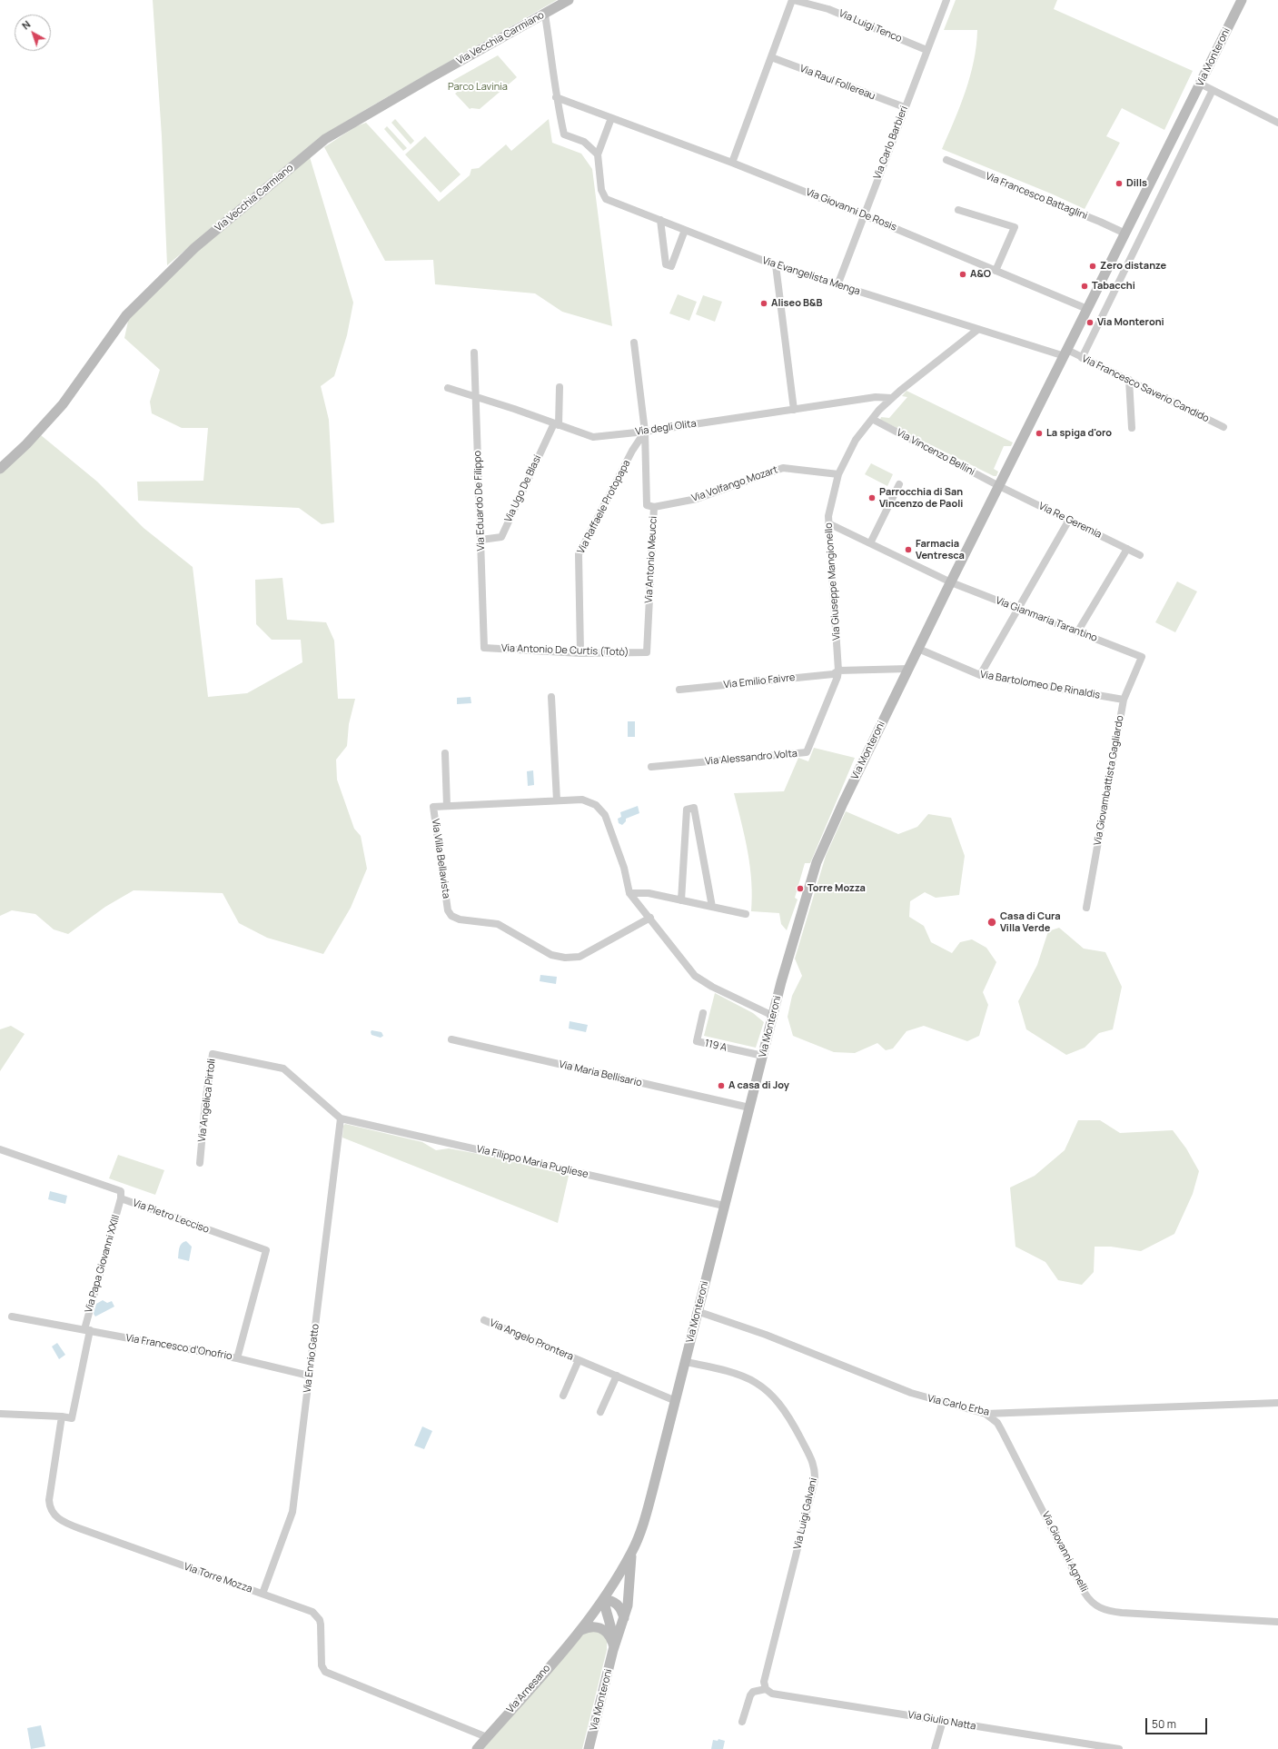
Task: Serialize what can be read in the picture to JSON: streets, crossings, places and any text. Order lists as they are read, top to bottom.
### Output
{
  "streets": {
    "main road": ["Via Vecchia Carmiano", "Via Monteroni", "Via Arnesano"],
    "street": [
      "Via Luigi Tenco",
      "Via Raul Follereau",
      "Via Carlo Barbieri",
      "Via Francesco Battaglini",
      "Via Giovanni De Rosis",
      "Via Evangelista Menga",
      "Via Francesco Saverio Candido",
      "Via degli Olita",
      "Via Vincenzo Bellini",
      "Via Volfango Mozart",
      "Via Ugo De Blasi",
      "Via Eduardo De Filippo",
      "Via Raffaele Protopapa",
      "Via Re Geremia",
      "Via Antonio Meucci",
      "Via Giuseppe Mangionello",
      "Via Gianmaria Tarantino",
      "Via Antonio De Curtis (Totò)",
      "Via Emilio Faivre",
      "Via Bartolomeo De Rinaldis",
      "Via Alessandro Volta",
      "Via Giovambattista Gagliardo",
      "Via Villa Bellavista",
      "119 A",
      "Via Maria Bellisario",
      "Via Angelica Pirtoli",
      "Via Filippo Maria Pugliese",
      "Via Pietro Lecciso",
      "Via Papa Giovanni XXIII",
      "Via Angelo Prontera",
      "Via Francesco d'Onofrio",
      "Via Ennio Gatto",
      "Via Carlo Erba",
      "Via Luigi Galvani",
      "Via Giovanni Agnelli",
      "Via Torre Mozza",
      "Via Giulio Natta"
    ]
  },
  "crossings": [
    ["Via Luigi Tenco", "Via Carlo Barbieri"],
    ["Via Monteroni", "Via Francesco Battaglini"],
    ["Via Monteroni", "Via Giovanni De Rosis"],
    ["Via Monteroni", "Via Evangelista Menga"],
    ["Via Monteroni", "Via Francesco Saverio Candido"],
    ["Via Monteroni", "Via Vincenzo Bellini"],
    ["Via Monteroni", "Via Re Geremia"],
    ["Via Monteroni", "Via Gianmaria Tarantino"],
    ["Via Monteroni", "Via Bartolomeo De Rinaldis"],
    ["Via Monteroni", "Via Villa Bellavista"],
    ["Via Monteroni", "119 A"],
    ["Via Monteroni", "Via Maria Bellisario"],
    ["Via Monteroni", "Via Filippo Maria Pugliese"],
    ["Via Monteroni", "Via Angelo Prontera"],
    ["Via Monteroni", "Via Carlo Erba"],
    ["Via Monteroni", "Via Luigi Galvani"],
    ["Via Monteroni", "Via Arnesano"],
    ["Via Raul Follereau", "Via Carlo Barbieri"],
    ["Via Carlo Barbieri", "Via Giovanni De Rosis"],
    ["Via Carlo Barbieri", "Via Evangelista Menga"],
    ["Via Evangelista Menga", "Via Francesco Saverio Candido"],
    ["Via Evangelista Menga", "Via Giuseppe Mangionello"],
    ["Via degli Olita", "Via Ugo De Blasi"],
    ["Via degli Olita", "Via Eduardo De Filippo"],
    ["Via degli Olita", "Via Raffaele Protopapa"],
    ["Via degli Olita", "Via Antonio Meucci"],
    ["Via degli Olita", "Via Giuseppe Mangionello"],
    ["Via Vincenzo Bellini", "Via Re Geremia"],
    ["Via Vincenzo Bellini", "Via Giuseppe Mangionello"],
    ["Via Volfango Mozart", "Via Antonio Meucci"],
    ["Via Volfango Mozart", "Via Giuseppe Mangionello"],
    ["Via Ugo De Blasi", "Via Eduardo De Filippo"],
    ["Via Eduardo De Filippo", "Via Antonio De Curtis (Totò)"],
    ["Via Raffaele Protopapa", "Via Antonio Meucci"],
    ["Via Raffaele Protopapa", "Via Antonio De Curtis (Totò)"],
    ["Via Antonio Meucci", "Via Antonio De Curtis (Totò)"],
    ["Via Giuseppe Mangionello", "Via Gianmaria Tarantino"],
    ["Via Giuseppe Mangionello", "Via Emilio Faivre"],
    ["Via Giuseppe Mangionello", "Via Alessandro Volta"],
    ["Via Gianmaria Tarantino", "Via Giovambattista Gagliardo"],
    ["Via Emilio Faivre", "Via Alessandro Volta"],
    ["Via Bartolomeo De Rinaldis", "Via Giovambattista Gagliardo"],
    ["Via Angelica Pirtoli", "Via Filippo Maria Pugliese"],
    ["Via Angelica Pirtoli", "Via Ennio Gatto"],
    ["Via Filippo Maria Pugliese", "Via Ennio Gatto"],
    ["Via Pietro Lecciso", "Via Papa Giovanni XXIII"],
    ["Via Pietro Lecciso", "Via Francesco d'Onofrio"],
    ["Via Papa Giovanni XXIII", "Via Francesco d'Onofrio"],
    ["Via Papa Giovanni XXIII", "Via Torre Mozza"],
    ["Via Ennio Gatto", "Via Torre Mozza"],
    ["Via Carlo Erba", "Via Giovanni Agnelli"],
    ["Via Luigi Galvani", "Via Giulio Natta"],
    ["Via Torre Mozza", "Via Arnesano"]
  ],
  "parks": ["Parco Lavinia"],
  "places": [
    "Dills",
    "Zero distanze",
    "A&O",
    "Tabacchi",
    "Aliseo B&B",
    "Via Monteroni",
    "La spiga d'oro",
    "Parrocchia di San Vincenzo de Paoli",
    "Farmacia Ventresca",
    "Torre Mozza",
    "Casa di Cura Villa Verde",
    "A casa di Joy"
  ],
  "scale_bar": "50 m",
  "north": "top left"
}
